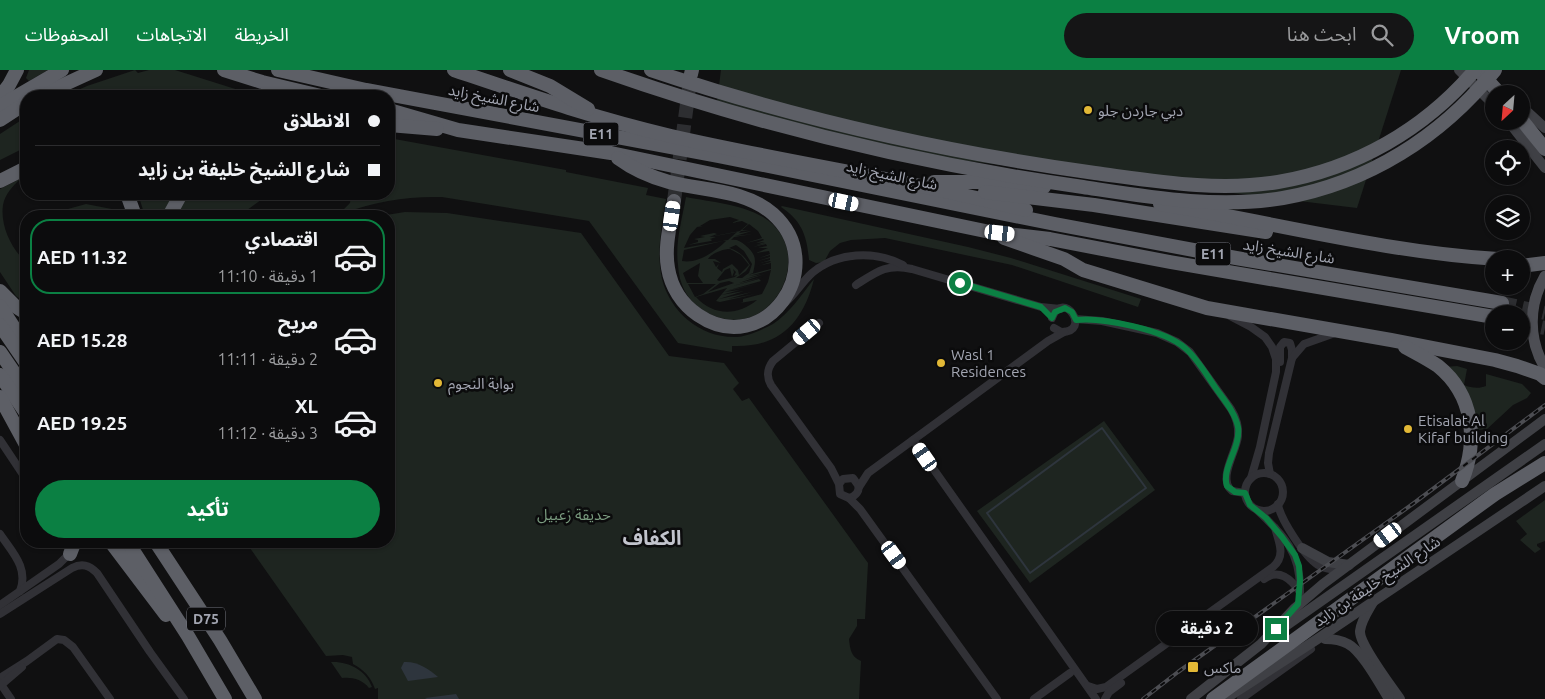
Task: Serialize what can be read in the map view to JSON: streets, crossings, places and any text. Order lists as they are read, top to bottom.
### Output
{
  "streets": {
    "highway": ["شارع الشيخ زايد", "E11", "D75"],
    "main road": ["شارع الشيخ خليفة بن زايد"]
  },
  "districts": ["الكفاف"],
  "parks": ["حديقة زعبيل"],
  "places": {
    "other": [
      "دبي جاردن جلو",
      "Wasl 1 Residences",
      "بوابة النجوم",
      "Etisalat Al Kifaf building"
    ],
    "transit": ["ماكس"]
  },
  "north": "bottom left",
  "page": {
    "header": "Vroom",
    "search": "ابحث هنا",
    "nav": ["الخريطة", "الاتجاهات", "المحفوظات"],
    "map_buttons": ["+", "−"],
    "banner": ["الانطلاق", "شارع الشيخ خليفة بن زايد"],
    "list": [
      {
        "name": "اقتصادي",
        "note": "1 دقيقة · 11:10",
        "value": "AED 11.32"
      },
      {
        "name": "مريح",
        "note": "2 دقيقة · 11:11",
        "value": "AED 15.28"
      },
      {
        "name": "XL",
        "note": "3 دقيقة · 11:12",
        "value": "AED 19.25"
      }
    ],
    "buttons": "تأكيد",
    "bubble": "2 دقيقة"
  }
}
